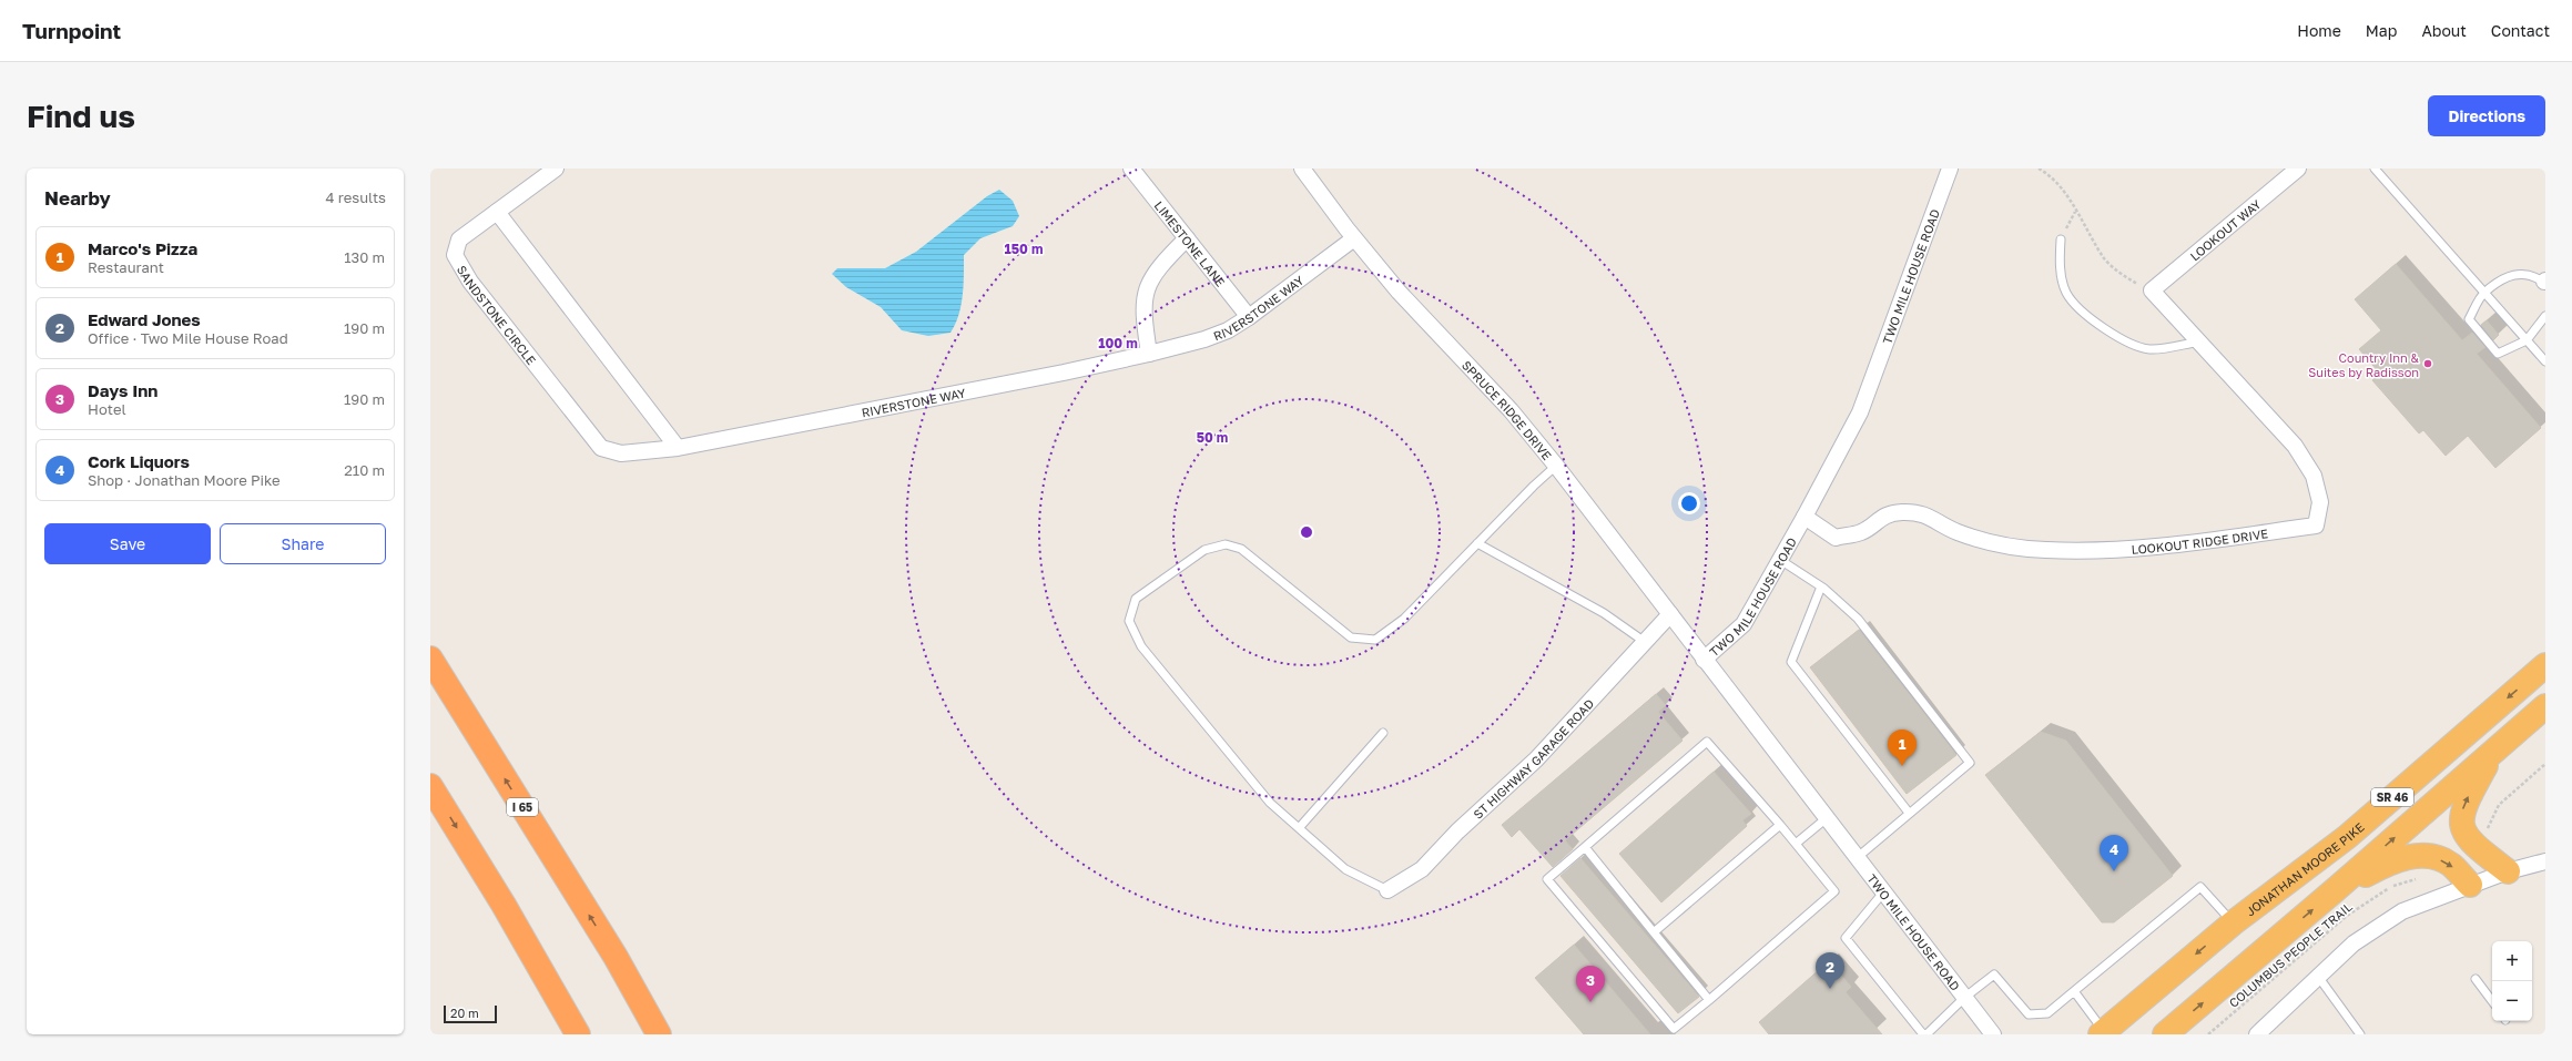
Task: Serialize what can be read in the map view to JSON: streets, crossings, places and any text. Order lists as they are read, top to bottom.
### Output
{
  "streets": {
    "highway": ["SR 46", "I 65", "JONATHAN MOORE PIKE"],
    "street": [
      "LOOKOUT WAY",
      "LIMESTONE LANE",
      "TWO MILE HOUSE ROAD",
      "RIVERSTONE WAY",
      "SANDSTONE CIRCLE",
      "SPRUCE RIDGE DRIVE",
      "LOOKOUT RIDGE DRIVE",
      "ST HIGHWAY GARAGE ROAD"
    ],
    "path": ["COLUMBUS PEOPLE TRAIL"]
  },
  "crossings": [
    ["LOOKOUT WAY", "LOOKOUT RIDGE DRIVE"],
    ["LIMESTONE LANE", "RIVERSTONE WAY"],
    ["TWO MILE HOUSE ROAD", "SPRUCE RIDGE DRIVE"],
    ["TWO MILE HOUSE ROAD", "LOOKOUT RIDGE DRIVE"],
    ["RIVERSTONE WAY", "SANDSTONE CIRCLE"],
    ["RIVERSTONE WAY", "SPRUCE RIDGE DRIVE"],
    ["SPRUCE RIDGE DRIVE", "ST HIGHWAY GARAGE ROAD"]
  ],
  "places": ["Country Inn & Suites by Radisson"],
  "scale_bar": "20 m",
  "page": {
    "header": "Turnpoint",
    "nav": [
      "Home",
      "Map",
      "About",
      "Contact"
    ],
    "buttons": [
      "Directions",
      ["Save", "Share"]
    ],
    "title": "Find us",
    "heading": ["Nearby", "4 results"],
    "list": [
      {
        "mark": "1",
        "name": "Marco's Pizza",
        "note": "Restaurant",
        "value": "130 m"
      },
      {
        "mark": "2",
        "name": "Edward Jones",
        "note": "Office · Two Mile House Road",
        "value": "190 m"
      },
      {
        "mark": "3",
        "name": "Days Inn",
        "note": "Hotel",
        "value": "190 m"
      },
      {
        "mark": "4",
        "name": "Cork Liquors",
        "note": "Shop · Jonathan Moore Pike",
        "value": "210 m"
      }
    ],
    "pins": [
      "1",
      "4",
      "2",
      "3"
    ],
    "map_buttons": ["+", "−"],
    "scale": "20 m"
  },
  "rings": ["150 m", "100 m", "50 m"]
}
